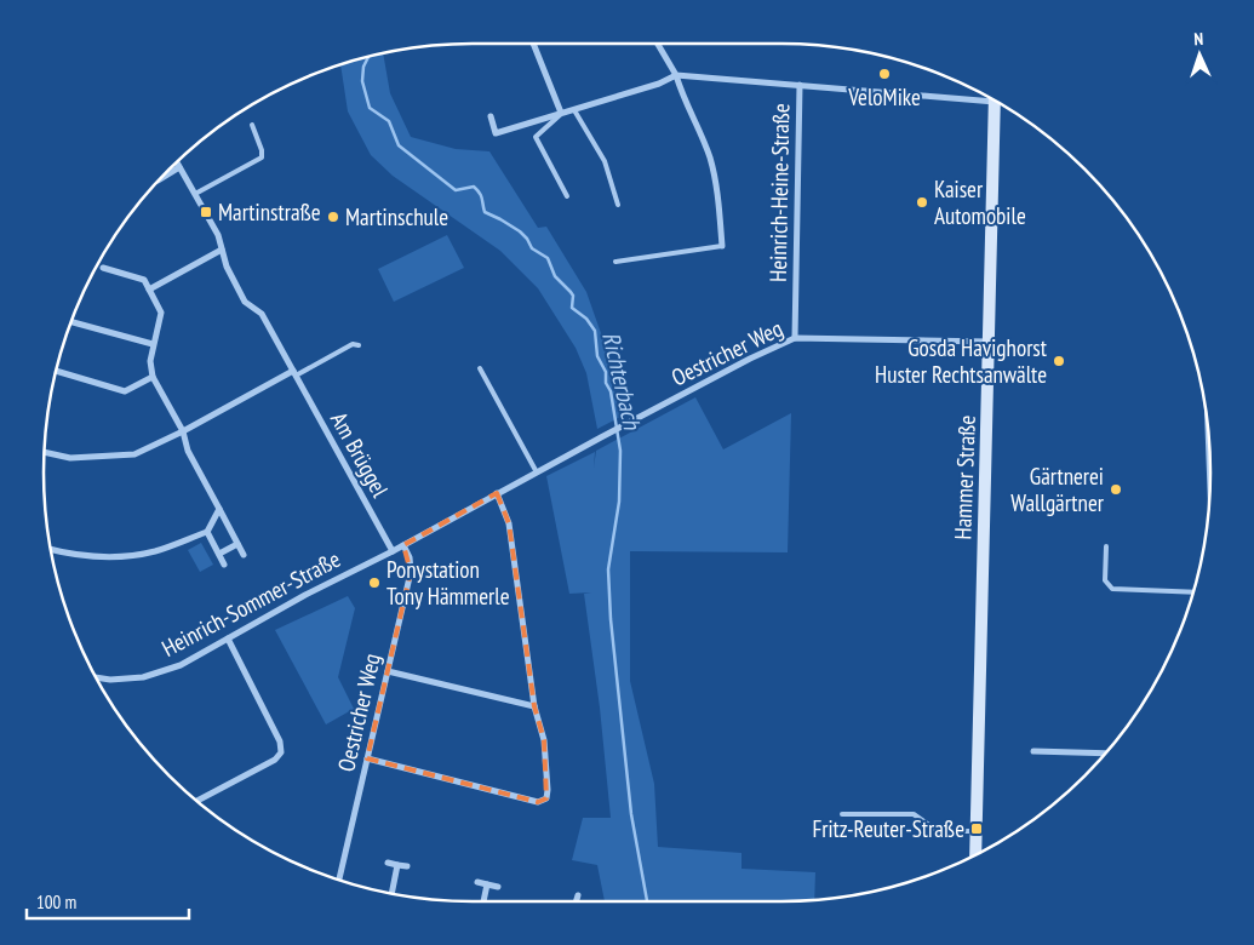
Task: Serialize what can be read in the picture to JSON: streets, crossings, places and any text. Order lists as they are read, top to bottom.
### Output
{
  "streets": {
    "main road": ["Hammer Straße"],
    "street": [
      "Heinrich-Heine-Straße",
      "Oestricher Weg",
      "Am Brüggel",
      "Heinrich-Sommer-Straße"
    ]
  },
  "crossings": [
    ["Heinrich-Heine-Straße", "Oestricher Weg"],
    ["Oestricher Weg", "Am Brüggel"],
    ["Oestricher Weg", "Hammer Straße"],
    ["Oestricher Weg", "Heinrich-Sommer-Straße"],
    ["Am Brüggel", "Heinrich-Sommer-Straße"]
  ],
  "water": ["Richterbach"],
  "places": {
    "other": [
      "VeloMike",
      "Kaiser Automobile",
      "Martinschule",
      "Gosda Havighorst Huster Rechtsanwälte",
      "Gärtnerei Wallgärtner",
      "Ponystation Tony Hämmerle"
    ],
    "transit": ["Martinstraße", "Fritz-Reuter-Straße"]
  },
  "scale_bar": "100 m",
  "north": "top"
}
